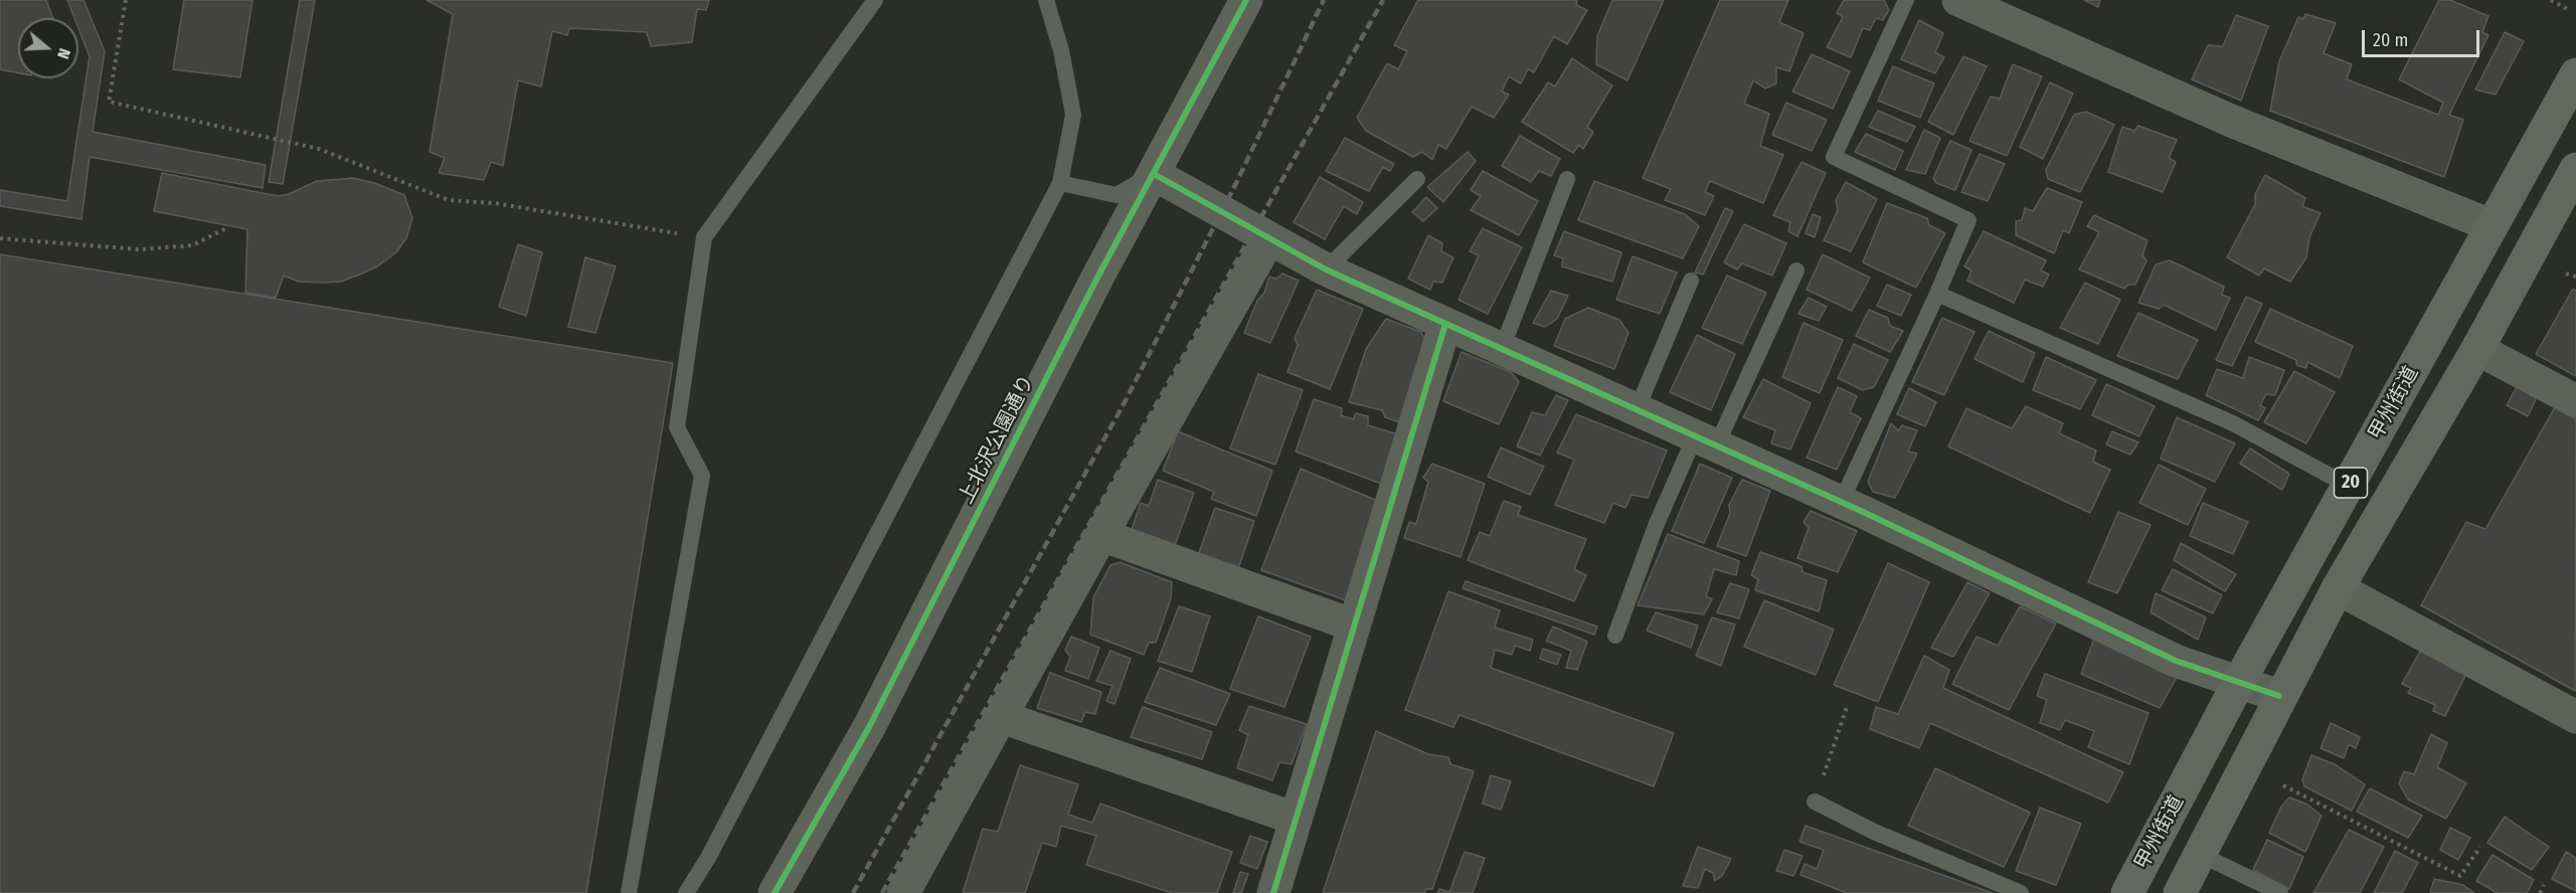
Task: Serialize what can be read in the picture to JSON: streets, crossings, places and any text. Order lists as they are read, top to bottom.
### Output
{
  "streets": {
    "highway": ["甲州街道", "20"],
    "street": ["上北沢公園通り"]
  },
  "scale_bar": "20 m",
  "north": "right"
}
